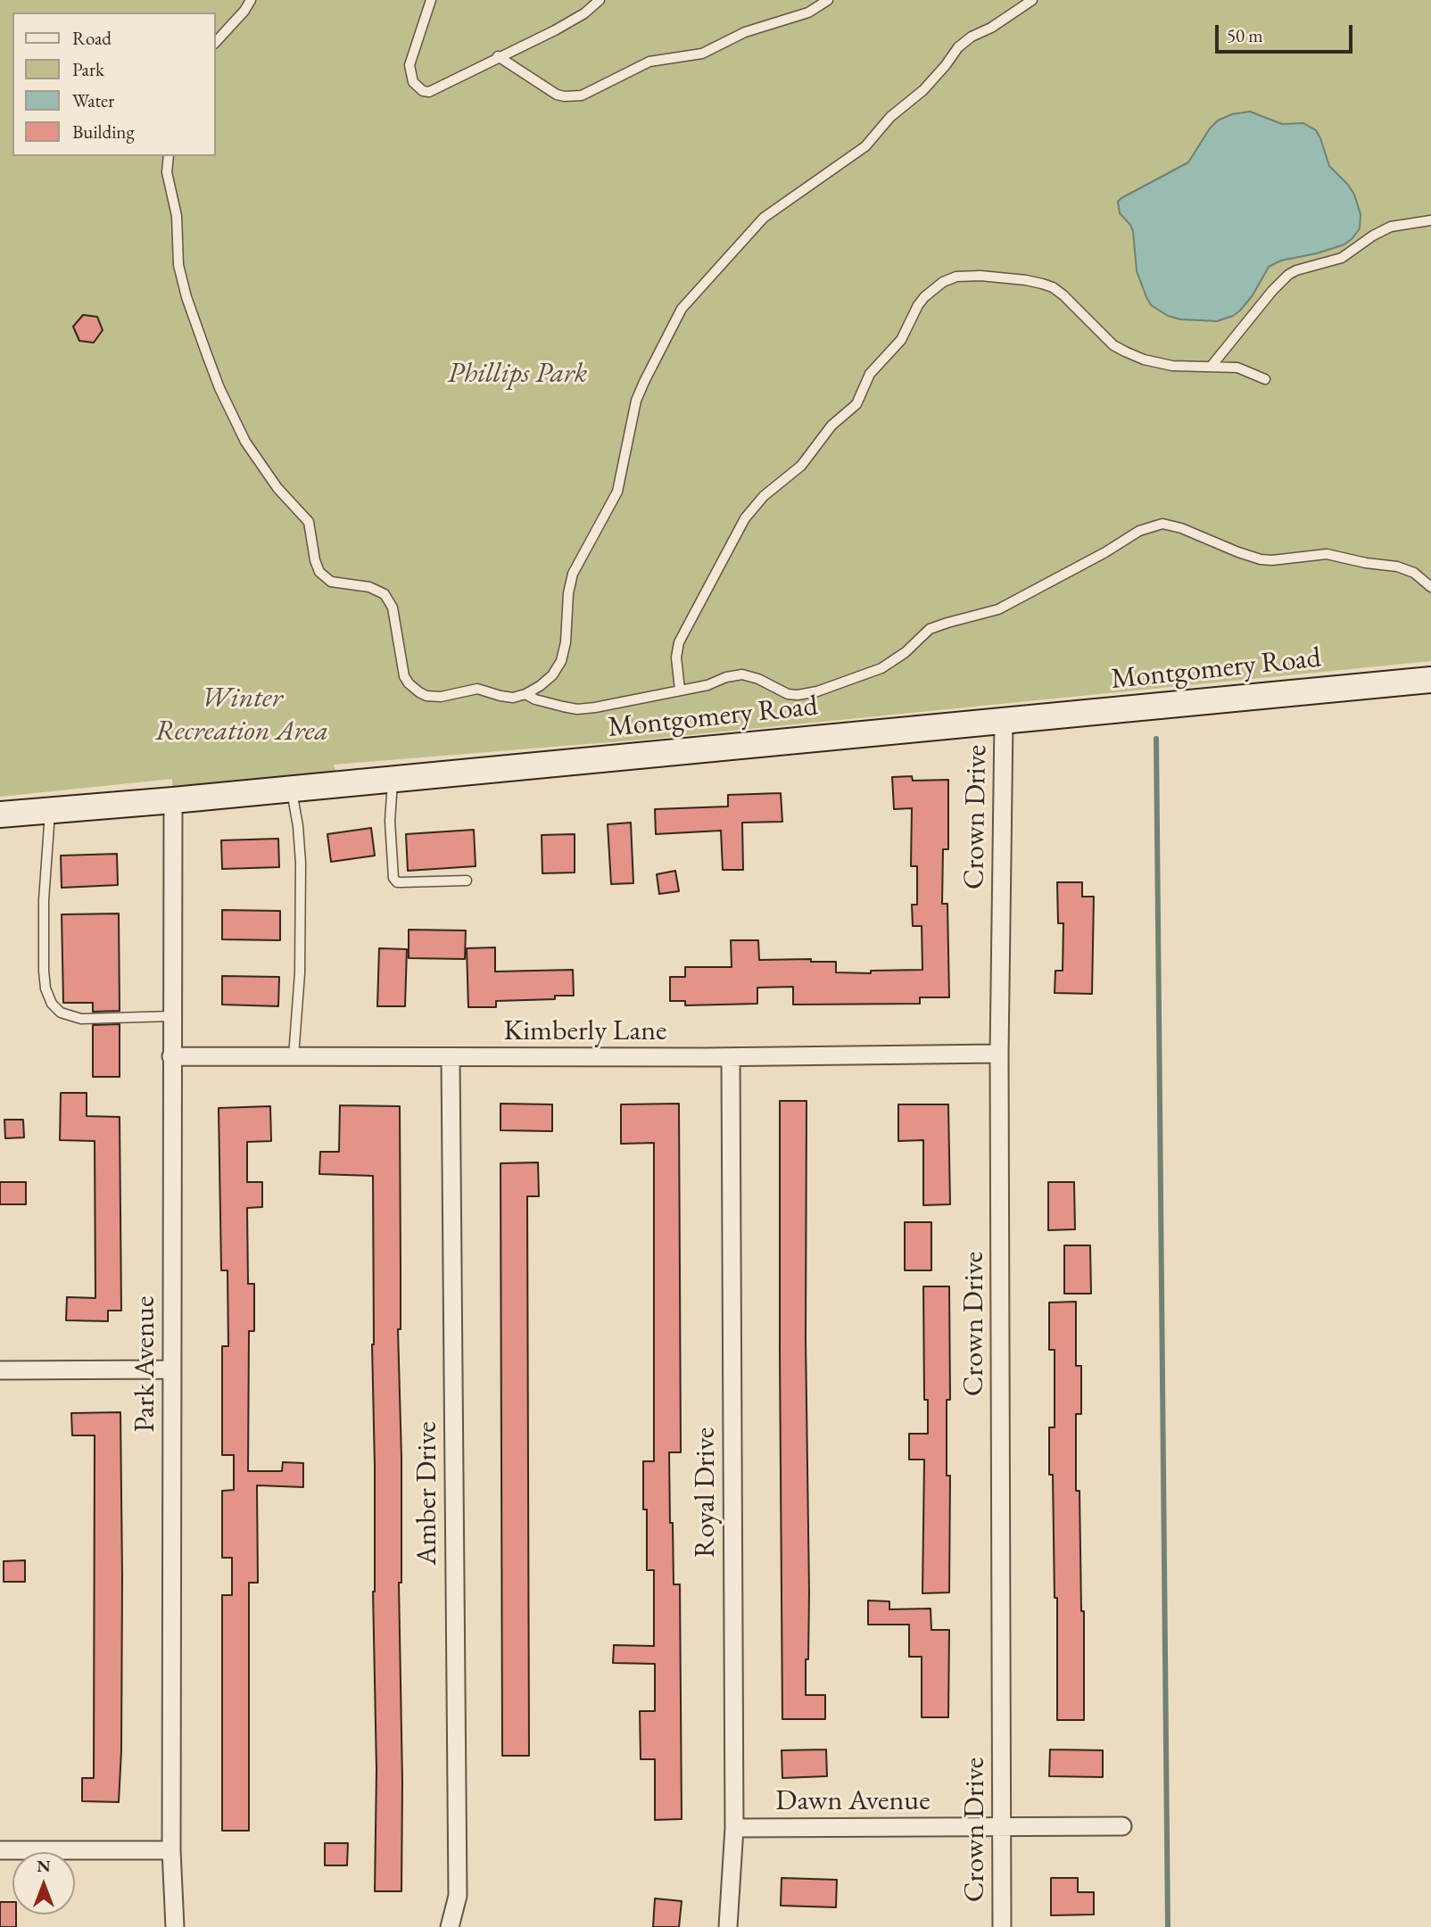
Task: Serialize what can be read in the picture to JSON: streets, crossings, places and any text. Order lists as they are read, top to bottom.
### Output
{
  "streets": {
    "street": [
      "Montgomery Road",
      "Crown Drive",
      "Kimberly Lane",
      "Park Avenue",
      "Royal Drive",
      "Amber Drive",
      "Dawn Avenue"
    ]
  },
  "crossings": [
    ["Montgomery Road", "Crown Drive"],
    ["Montgomery Road", "Park Avenue"],
    ["Crown Drive", "Kimberly Lane"],
    ["Crown Drive", "Dawn Avenue"],
    ["Kimberly Lane", "Park Avenue"],
    ["Kimberly Lane", "Royal Drive"],
    ["Kimberly Lane", "Amber Drive"],
    ["Royal Drive", "Dawn Avenue"]
  ],
  "parks": ["Phillips Park", "Winter Recreation Area"],
  "legend": [
    "Road",
    "Park",
    "Water",
    "Building"
  ],
  "scale_bar": "50 m",
  "north": "top"
}
